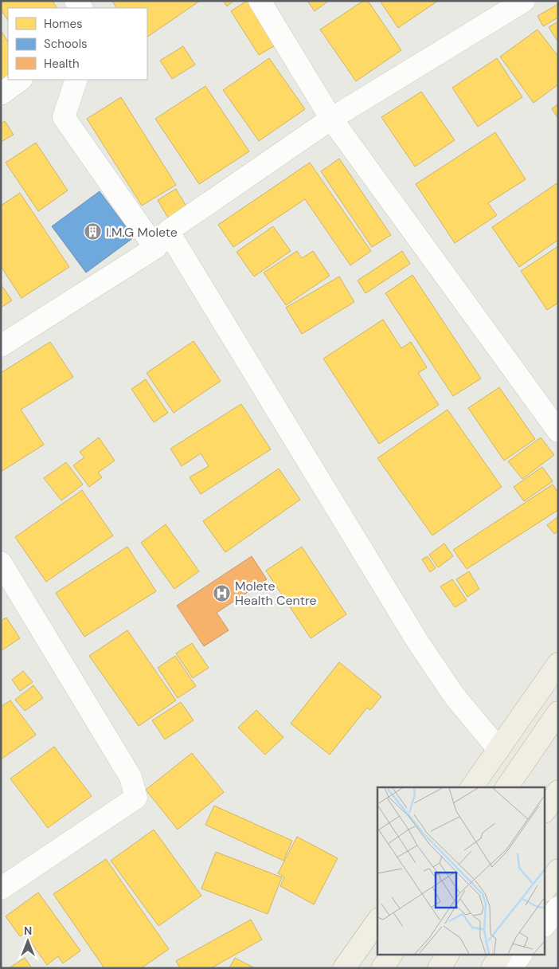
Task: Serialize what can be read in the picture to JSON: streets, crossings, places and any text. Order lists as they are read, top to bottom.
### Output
{
  "places": {
    "building": ["I.M.G Molete"],
    "hospital": ["Molete Health Centre"]
  },
  "legend": ["Homes", "Schools", "Health"],
  "north": "top"
}
